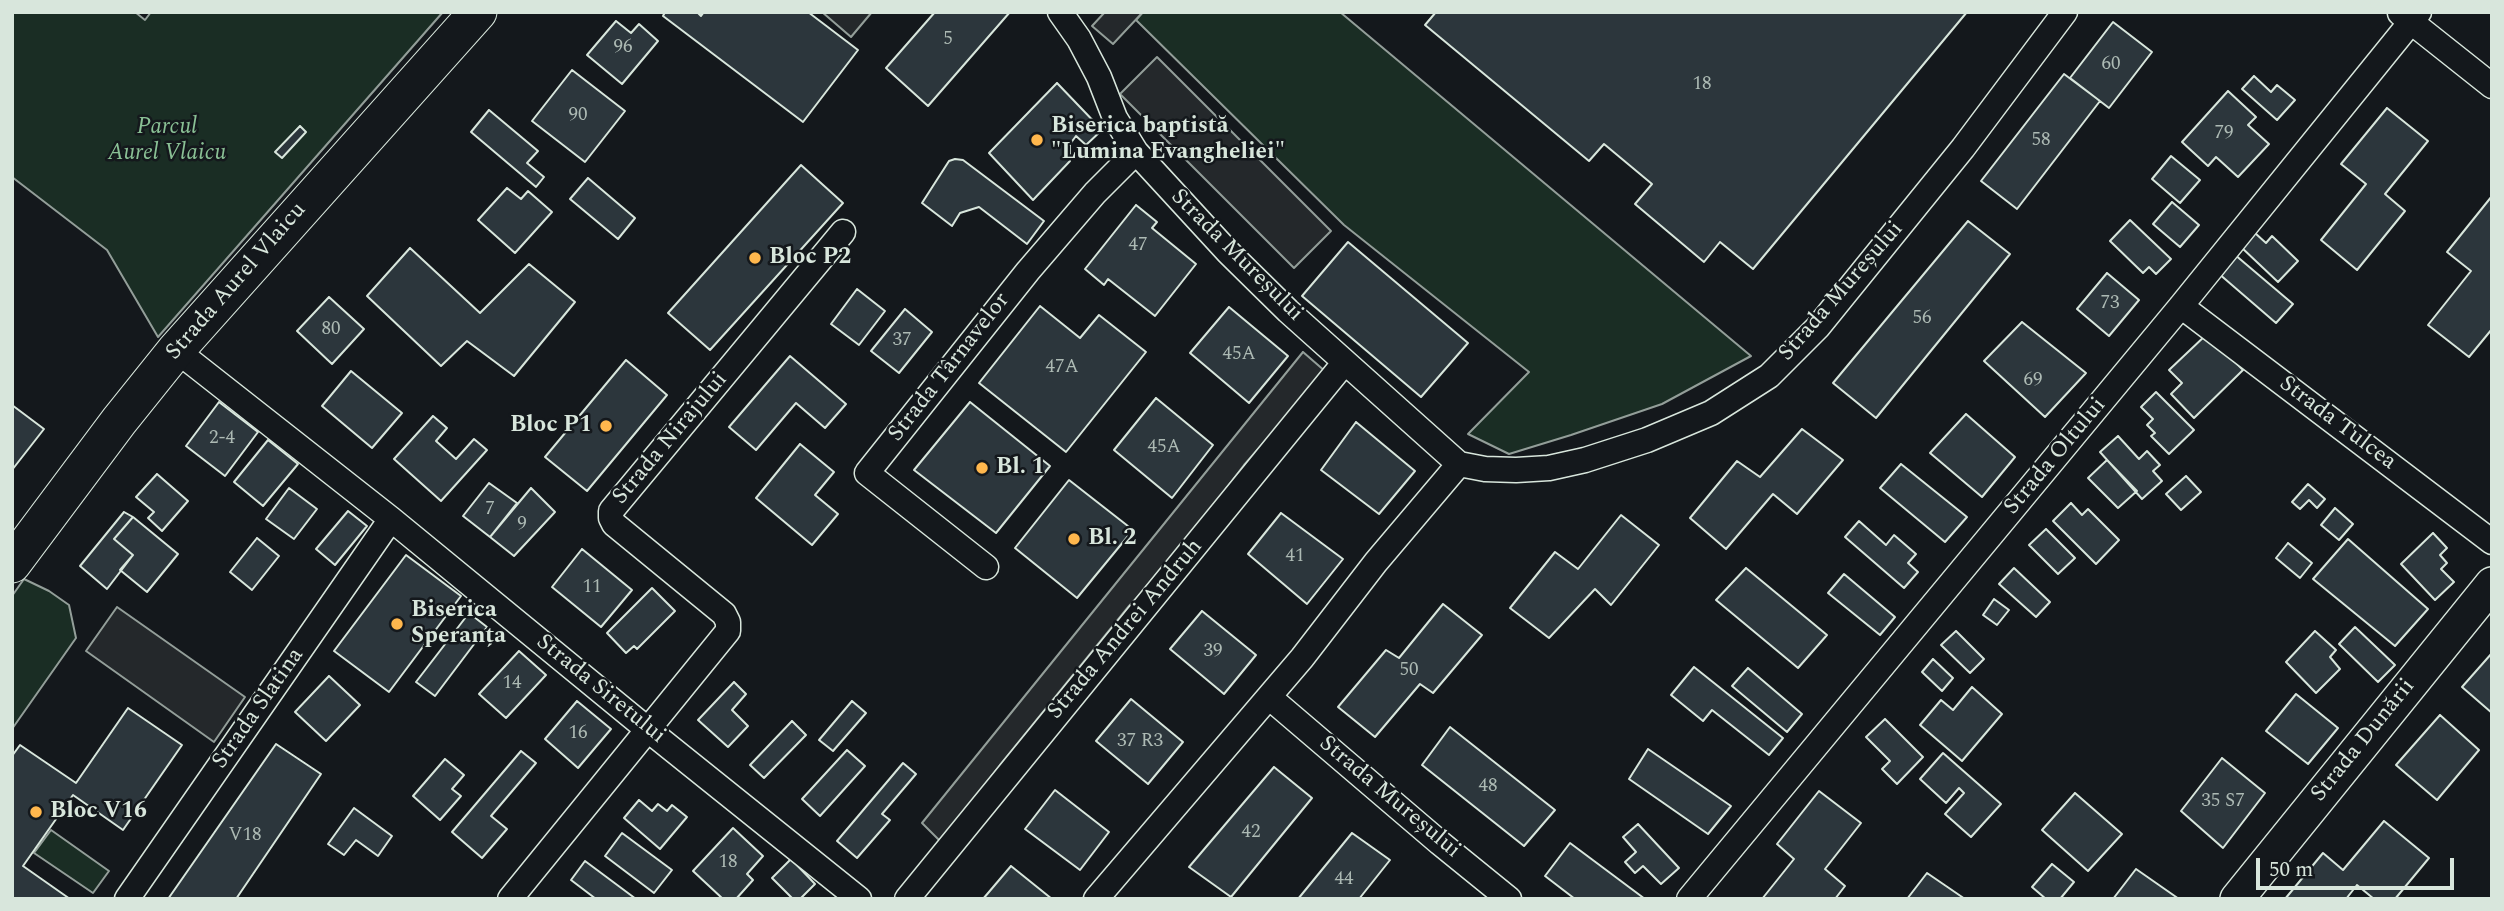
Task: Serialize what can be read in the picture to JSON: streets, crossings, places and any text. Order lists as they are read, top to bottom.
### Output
{
  "streets": {
    "main road": ["Strada Aurel Vlaicu"],
    "street": [
      "Strada Mureșului",
      "Strada Târnavelor",
      "Strada Tulcea",
      "Strada Nirajului",
      "Strada Oltului",
      "Strada Andrei Andruh",
      "Strada Siretului",
      "Strada Slatina",
      "Strada Dunării"
    ]
  },
  "crossings": [
    ["Strada Mureșului", "Strada Târnavelor"],
    ["Strada Mureșului", "Strada Andrei Andruh"],
    ["Strada Aurel Vlaicu", "Strada Siretului"],
    ["Strada Tulcea", "Strada Oltului"],
    ["Strada Nirajului", "Strada Siretului"],
    ["Strada Siretului", "Strada Slatina"]
  ],
  "parks": ["Parcul Aurel Vlaicu"],
  "places": [
    "Biserica baptistă \"Lumina Evangheliei\"",
    "Bloc P2",
    "Bloc P1",
    "Bl. 1",
    "Bl. 2",
    "Biserica Speranța",
    "Bloc V16"
  ],
  "house_numbers": [
    "5",
    "96",
    "60",
    "18",
    "90",
    "79",
    "58",
    "47",
    "73",
    "56",
    "80",
    "37",
    "45A",
    "47A",
    "69",
    "2-4",
    "45A",
    "7",
    "9",
    "41",
    "11",
    "39",
    "50",
    "14",
    "16",
    "37 R3",
    "48",
    "35 S7",
    "42",
    "V18",
    "18",
    "44"
  ],
  "scale_bar": "50 m"
}
